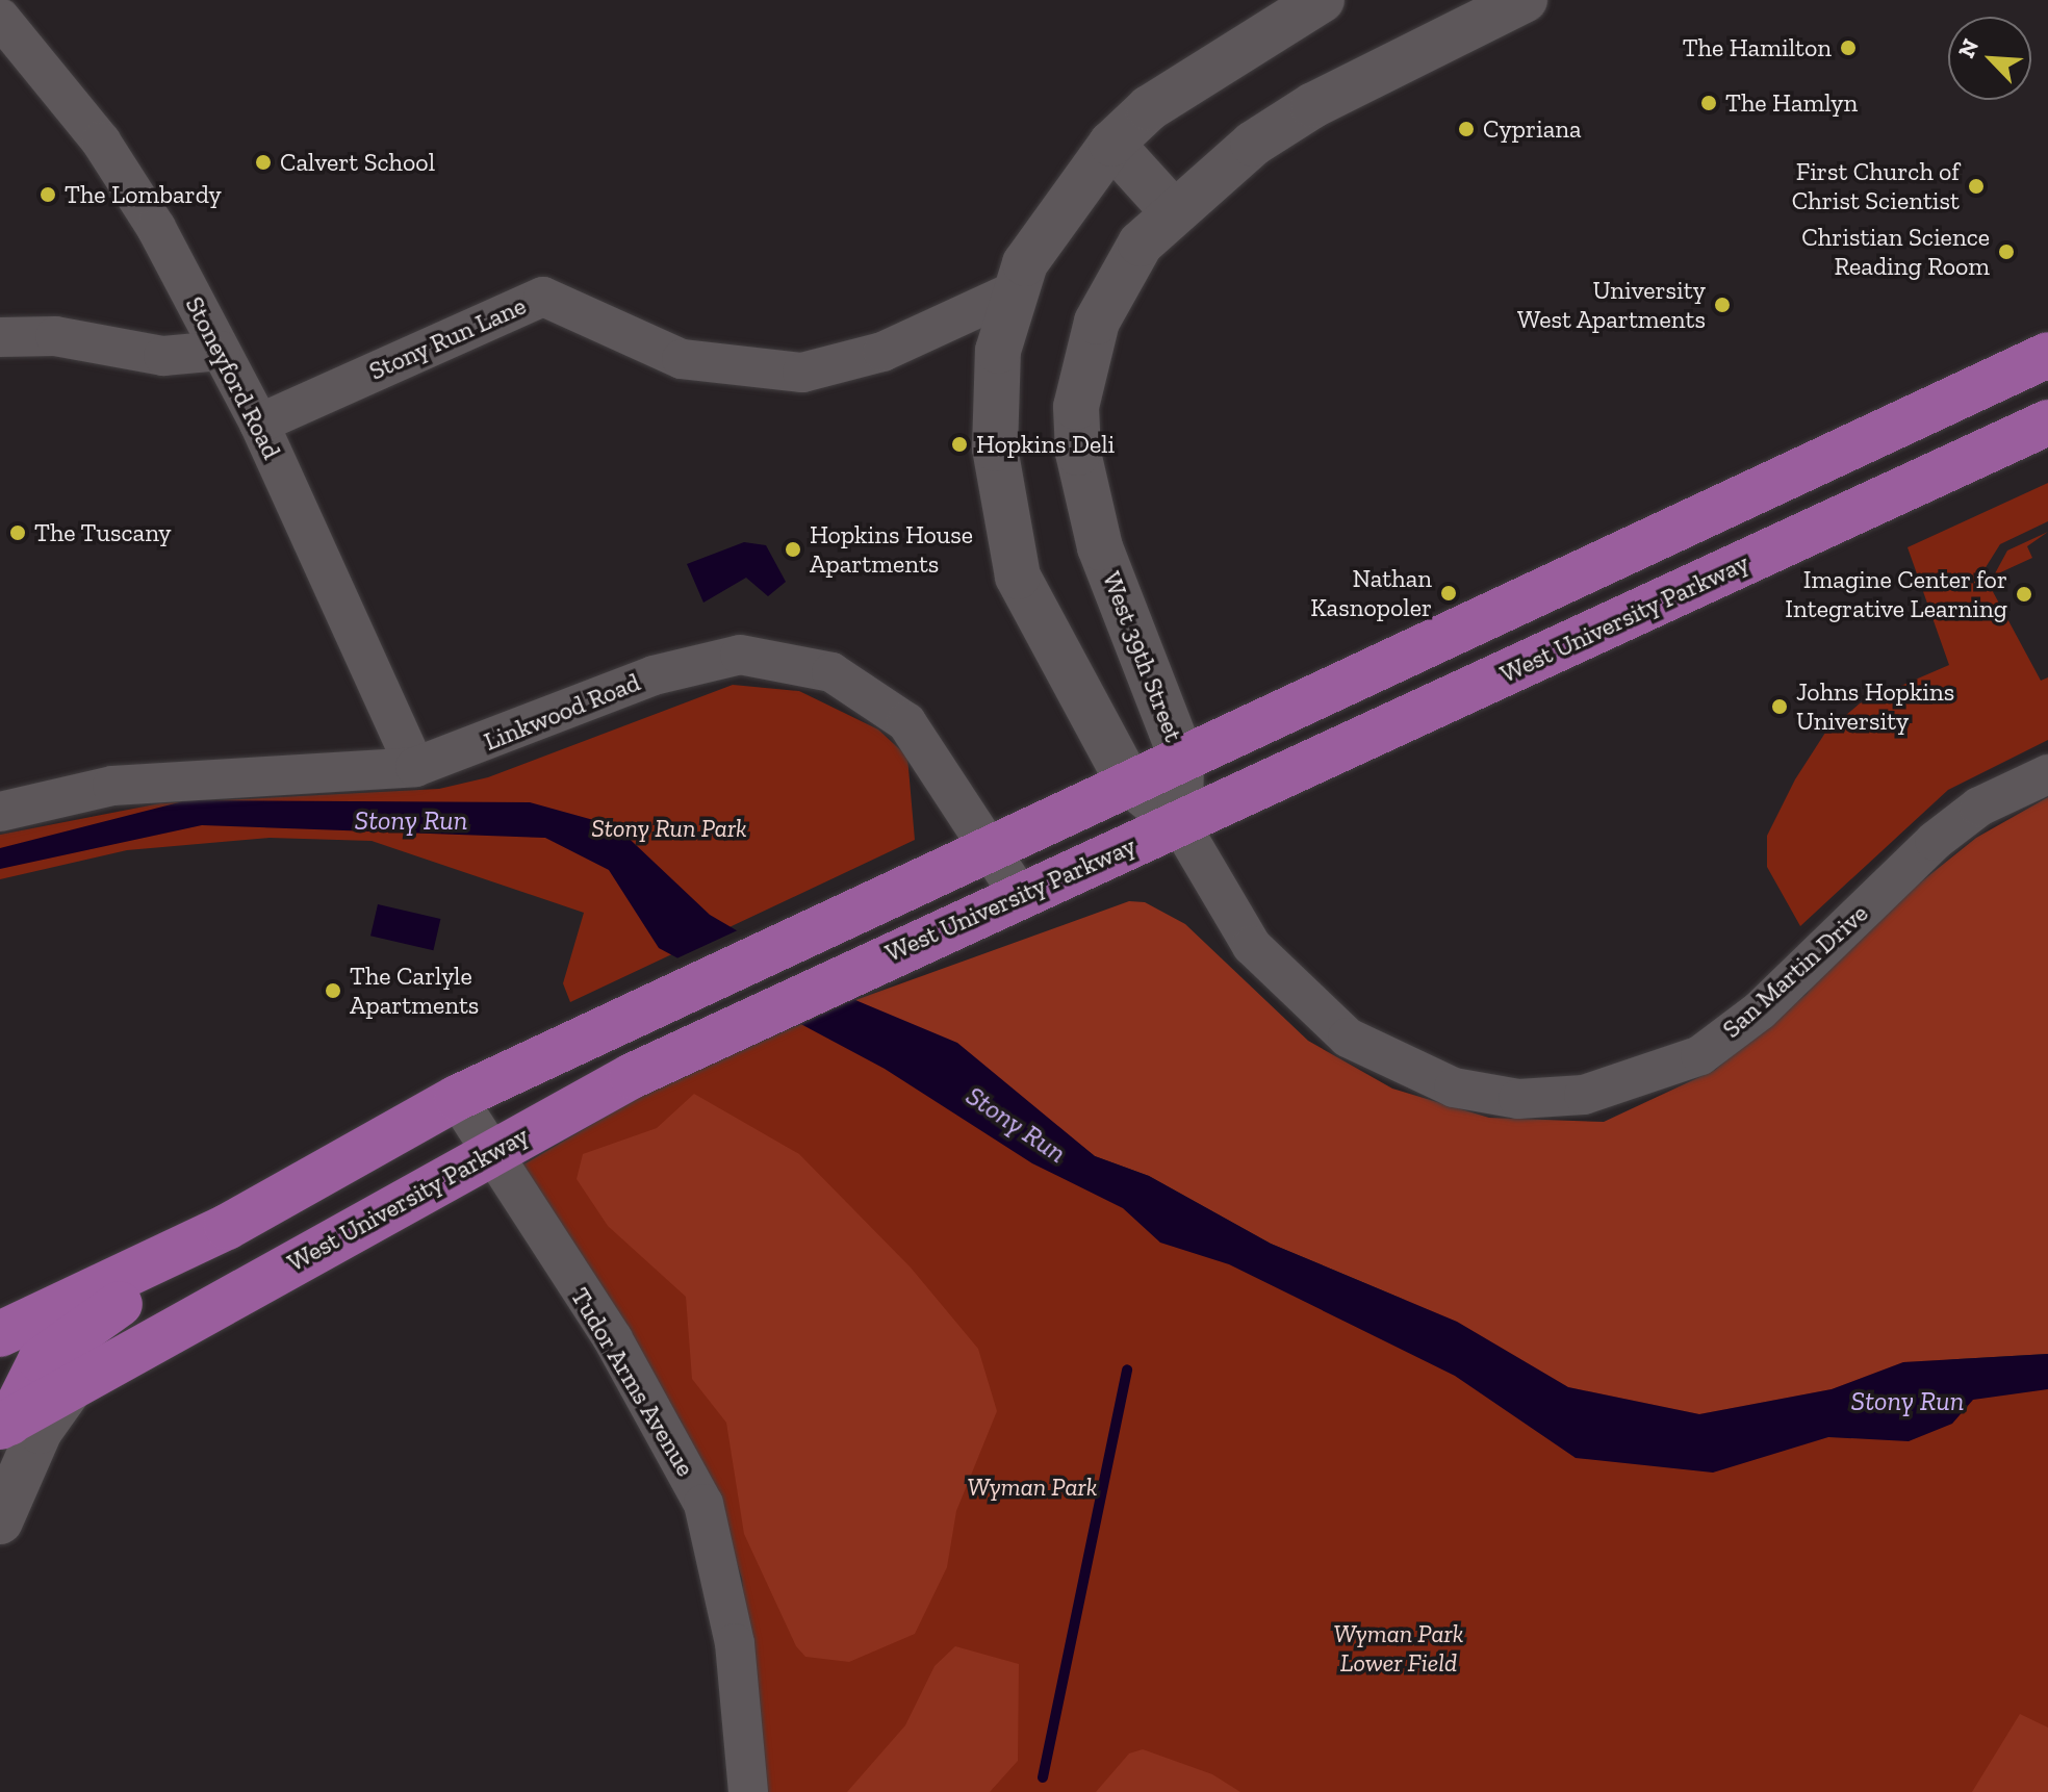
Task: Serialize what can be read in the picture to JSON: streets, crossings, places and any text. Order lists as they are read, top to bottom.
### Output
{
  "streets": {
    "main road": ["West University Parkway"],
    "street": [
      "Stony Run Lane",
      "Stoneyford Road",
      "West 39th Street",
      "Linkwood Road",
      "San Martin Drive",
      "Tudor Arms Avenue"
    ]
  },
  "crossings": [
    ["Stony Run Lane", "Stoneyford Road"],
    ["Stoneyford Road", "Linkwood Road"],
    ["West University Parkway", "West 39th Street"],
    ["West University Parkway", "Linkwood Road"],
    ["West University Parkway", "San Martin Drive"],
    ["West University Parkway", "Tudor Arms Avenue"],
    ["West 39th Street", "San Martin Drive"]
  ],
  "water": ["Stony Run"],
  "parks": ["Stony Run Park", "Wyman Park", "Wyman Park Lower Field"],
  "places": [
    "The Hamilton",
    "The Hamlyn",
    "Cypriana",
    "Calvert School",
    "First Church of Christ Scientist",
    "The Lombardy",
    "Christian Science Reading Room",
    "University West Apartments",
    "Hopkins Deli",
    "The Tuscany",
    "Hopkins House Apartments",
    "Nathan Kasnopoler",
    "Imagine Center for Integrative Learning",
    "Johns Hopkins University",
    "The Carlyle Apartments"
  ],
  "north": "top left"
}
